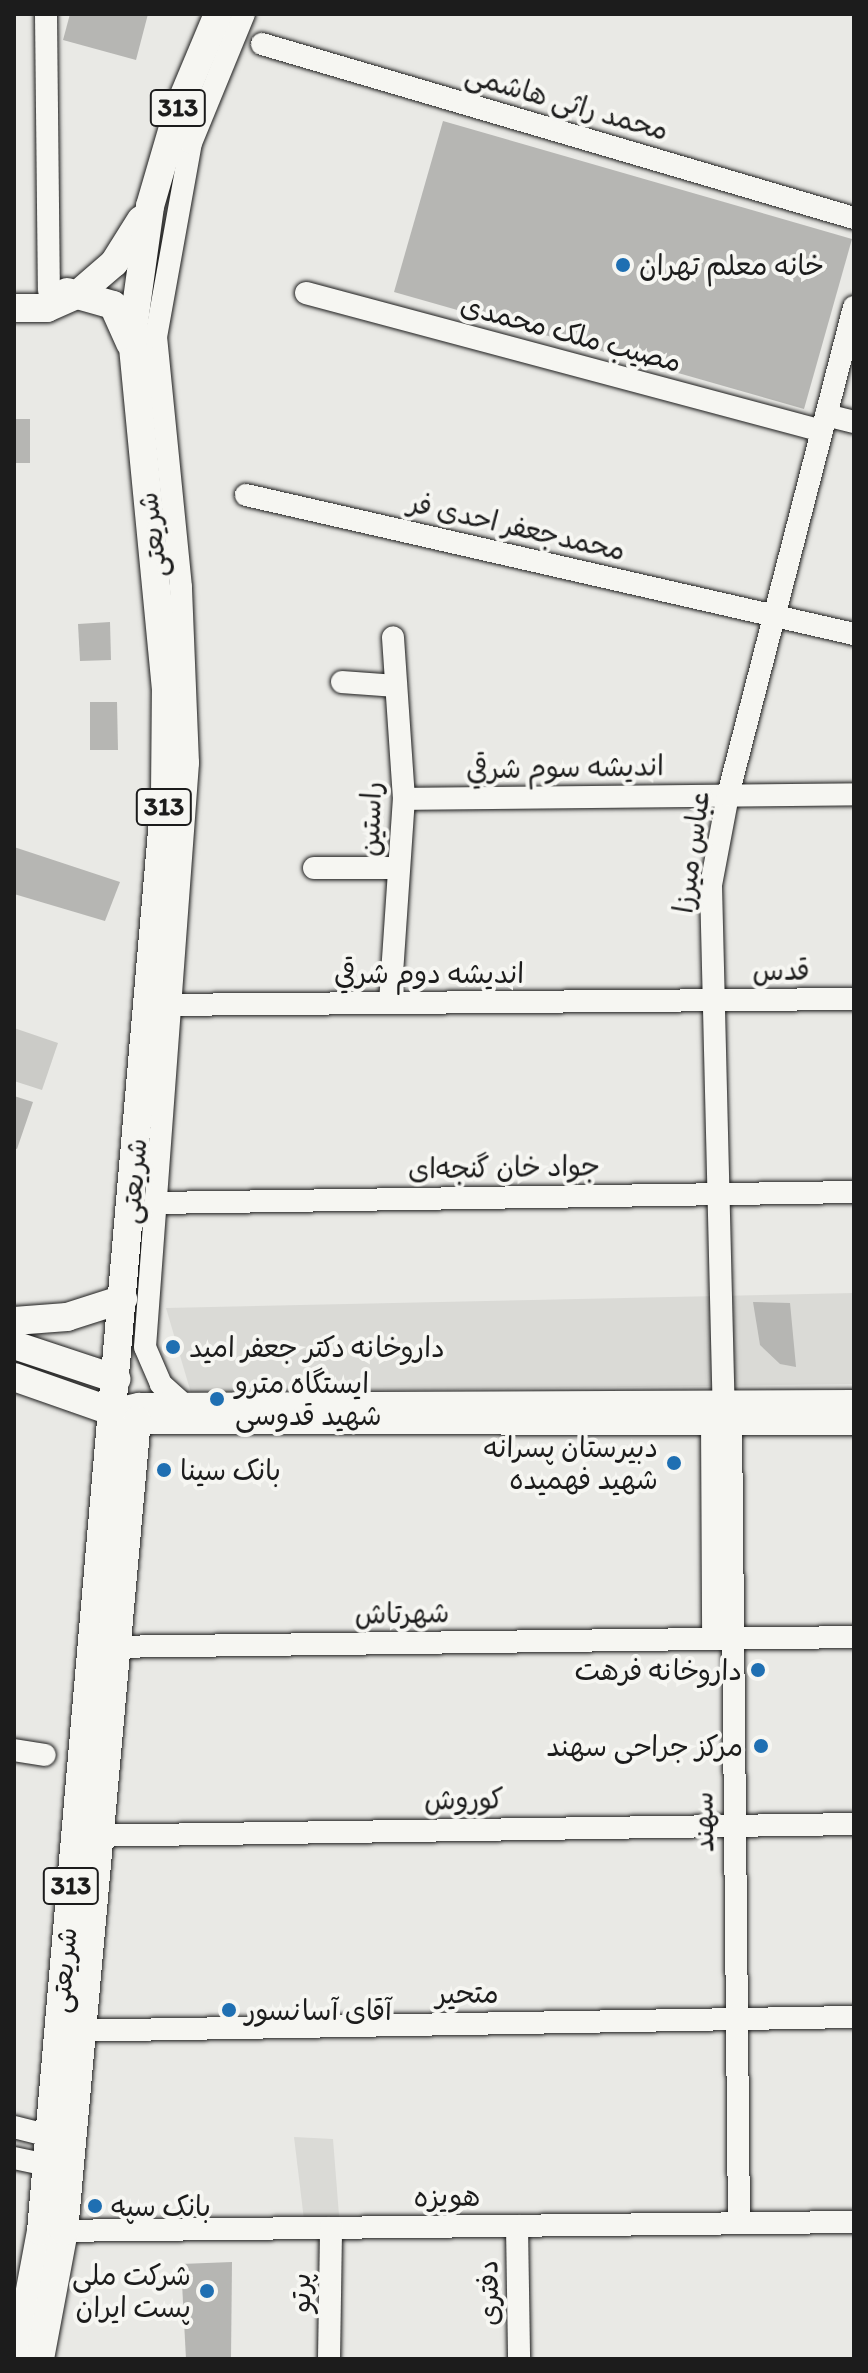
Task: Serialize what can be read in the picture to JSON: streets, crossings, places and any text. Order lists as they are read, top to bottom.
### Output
{
  "streets": {
    "main road": ["313", "شریعتی"],
    "street": [
      "محمد راثی هاشمی",
      "مصیب ملک محمدی",
      "محمدجعفر احدی فر",
      "اندیشه سوم شرقي",
      "راستین",
      "عباس میرزا",
      "قدس",
      "انديشه دوم شرقي",
      "جواد خان گنجه‌ای",
      "شهرتاش",
      "کوروش",
      "سهند",
      "متحیر",
      "هویزه",
      "پرتو",
      "دفتری"
    ]
  },
  "crossings": [
    ["مصیب ملک محمدی", "عباس میرزا"],
    ["محمدجعفر احدی فر", "عباس میرزا"],
    ["شریعتی", "انديشه دوم شرقي"],
    ["شریعتی", "جواد خان گنجه‌ای"],
    ["شریعتی", "شهرتاش"],
    ["شریعتی", "کوروش"],
    ["شریعتی", "متحیر"],
    ["شریعتی", "هویزه"],
    ["اندیشه سوم شرقي", "راستین"],
    ["اندیشه سوم شرقي", "عباس میرزا"],
    ["راستین", "انديشه دوم شرقي"],
    ["عباس میرزا", "قدس"],
    ["عباس میرزا", "انديشه دوم شرقي"],
    ["عباس میرزا", "جواد خان گنجه‌ای"],
    ["عباس میرزا", "سهند"],
    ["قدس", "انديشه دوم شرقي"],
    ["شهرتاش", "سهند"],
    ["کوروش", "سهند"],
    ["سهند", "متحیر"],
    ["سهند", "هویزه"],
    ["هویزه", "پرتو"],
    ["هویزه", "دفتری"]
  ],
  "places": [
    "خانه معلم تهران",
    "داروخانه دکتر جعفر امید",
    "ایستگاه مترو شهید قدوسی",
    "دبیرستان پسرانه شهید فهمیده",
    "بانک سینا",
    "داروخانه فرهت",
    "مرکز جراحی سهند",
    "آقای آسانسور",
    "بانک سپه",
    "شرکت ملی پست ایران"
  ]
}
